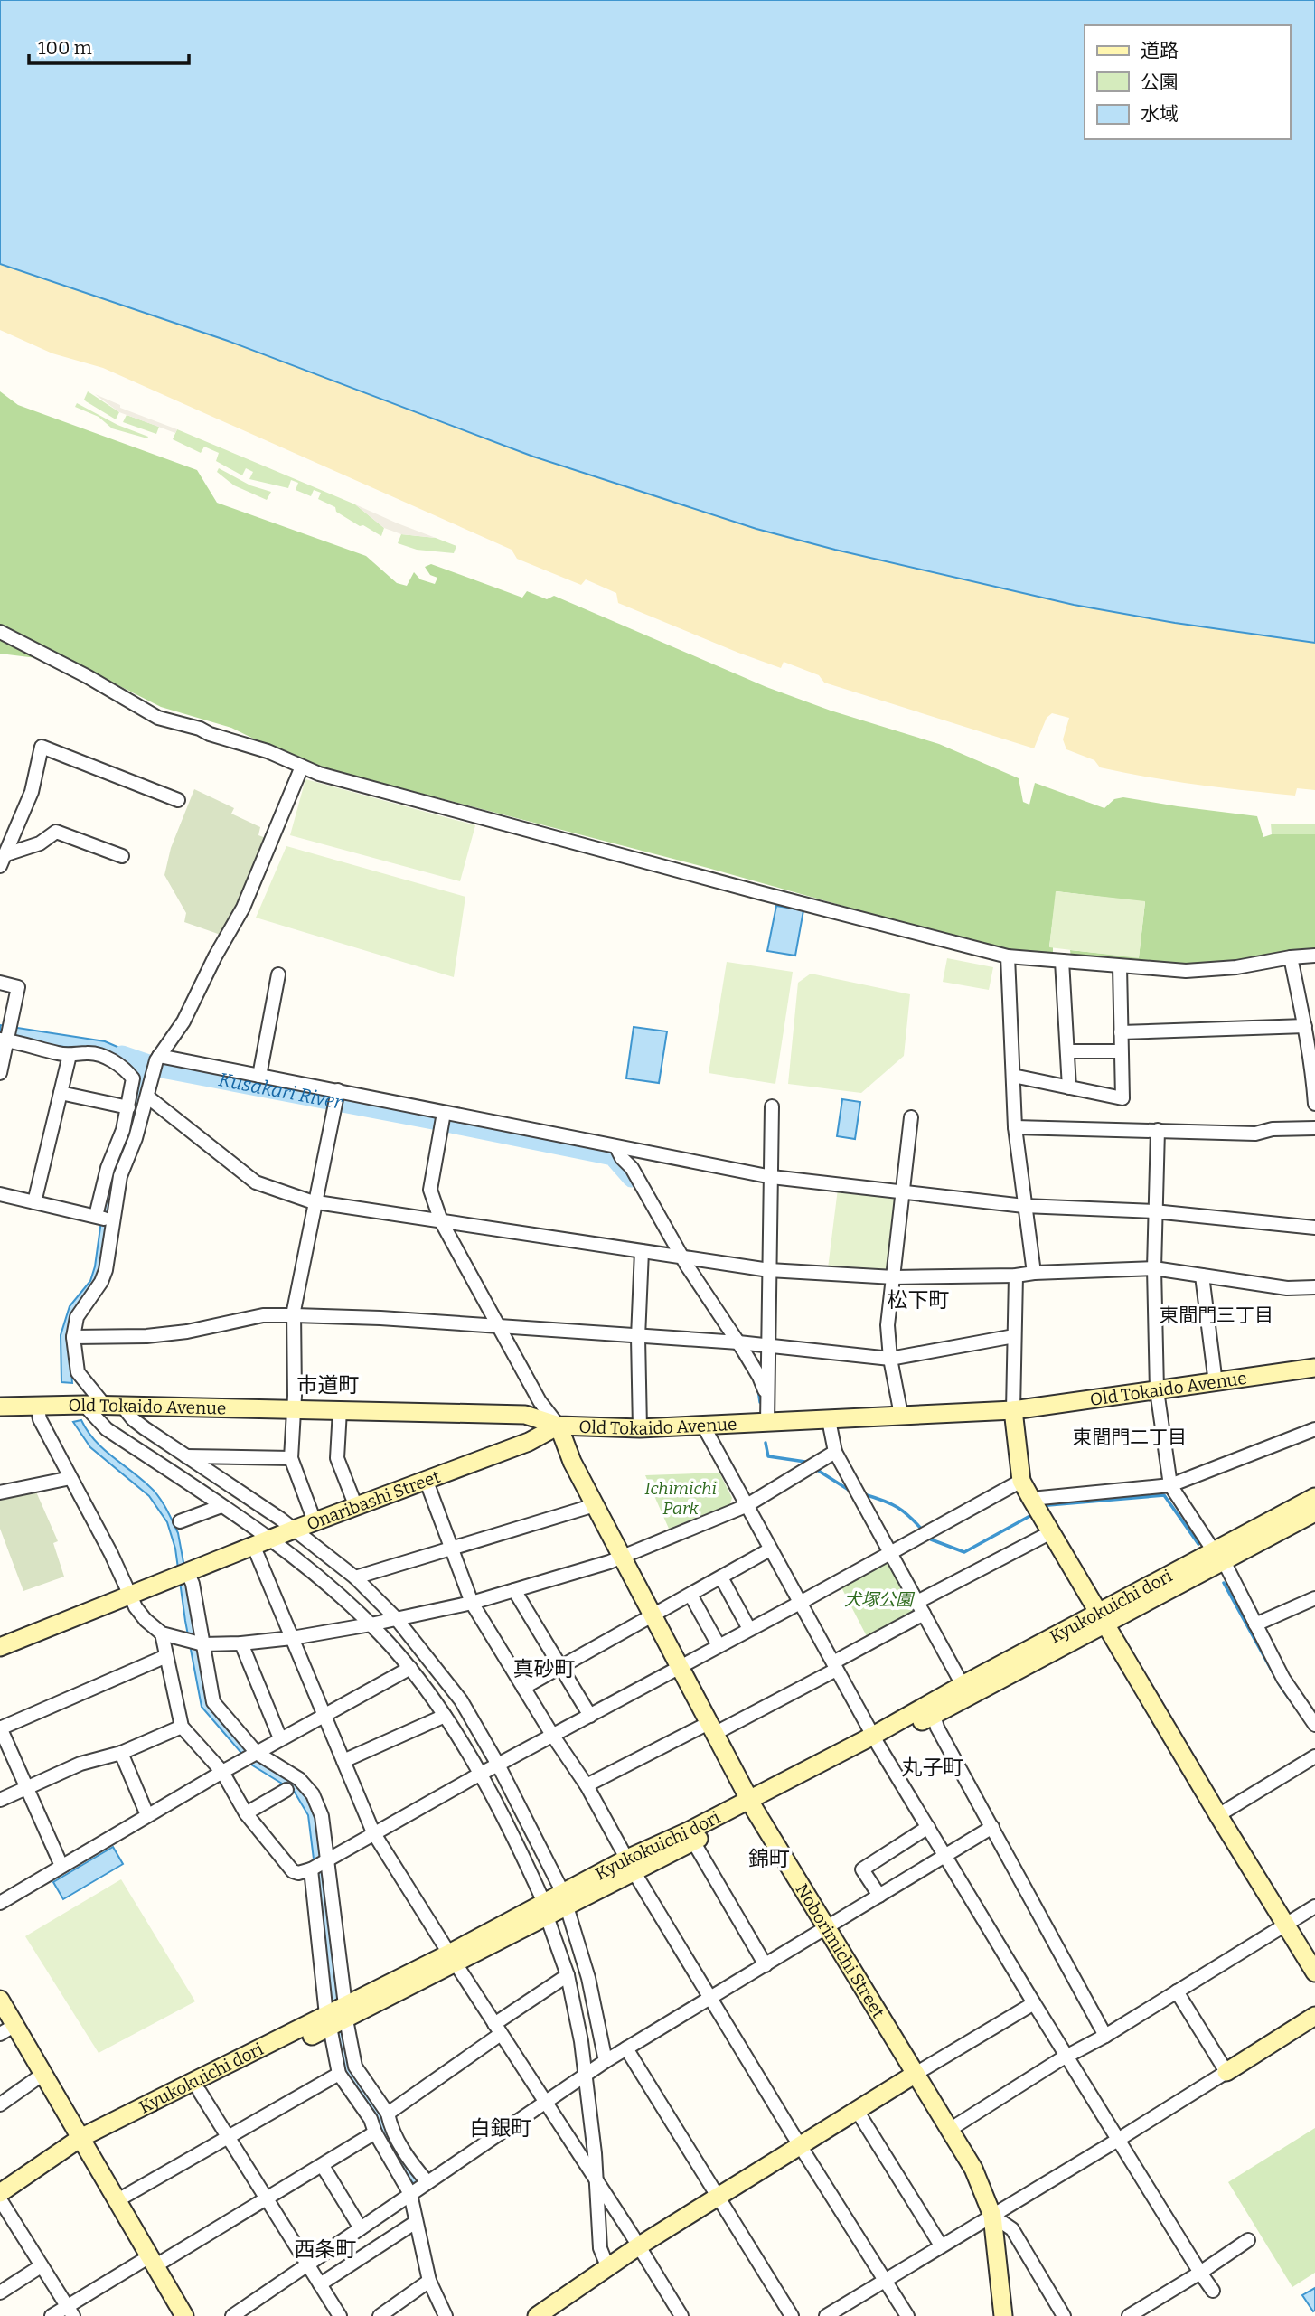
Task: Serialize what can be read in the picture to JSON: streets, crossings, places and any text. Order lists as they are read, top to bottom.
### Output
{
  "streets": {
    "street": [
      "Old Tokaido Avenue",
      "Onaribashi Street",
      "Kyukokuichi dori",
      "Noborimichi Street"
    ]
  },
  "crossings": [
    ["Old Tokaido Avenue", "Onaribashi Street"],
    ["Old Tokaido Avenue", "Noborimichi Street"],
    ["Onaribashi Street", "Noborimichi Street"],
    ["Kyukokuichi dori", "Noborimichi Street"]
  ],
  "districts": [
    "松下町",
    "東間門三丁目",
    "市道町",
    "東間門二丁目",
    "真砂町",
    "丸子町",
    "錦町",
    "白銀町",
    "西条町"
  ],
  "water": ["Kusakari River"],
  "parks": ["Ichimichi Park", "犬塚公園"],
  "legend": ["道路", "公園", "水域"],
  "scale_bar": "100 m"
}
